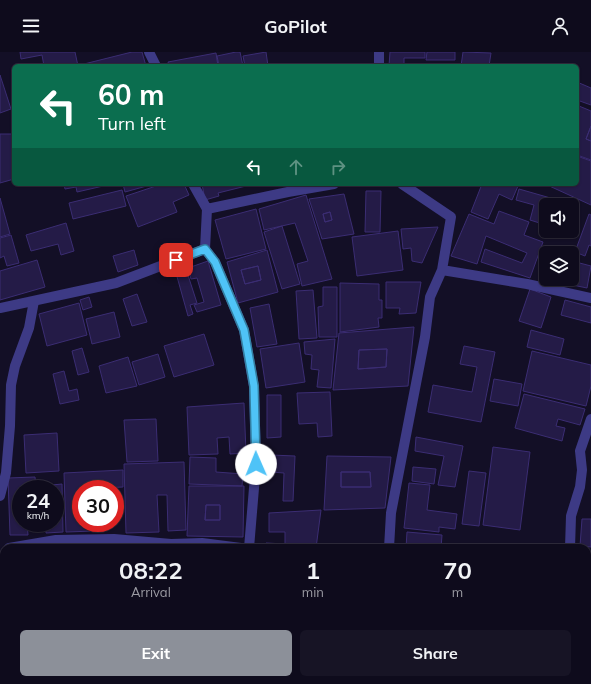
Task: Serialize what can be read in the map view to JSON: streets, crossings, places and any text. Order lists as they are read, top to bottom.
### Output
{
  "page": {
    "header": "GoPilot",
    "turn": ["60 m", "Turn left"],
    "speed": "24 km/h",
    "limit": "30",
    "eta": [
      "08:22",
      "Arrival",
      "1",
      "min",
      "70",
      "m"
    ],
    "buttons": ["Exit", "Share"]
  }
}
